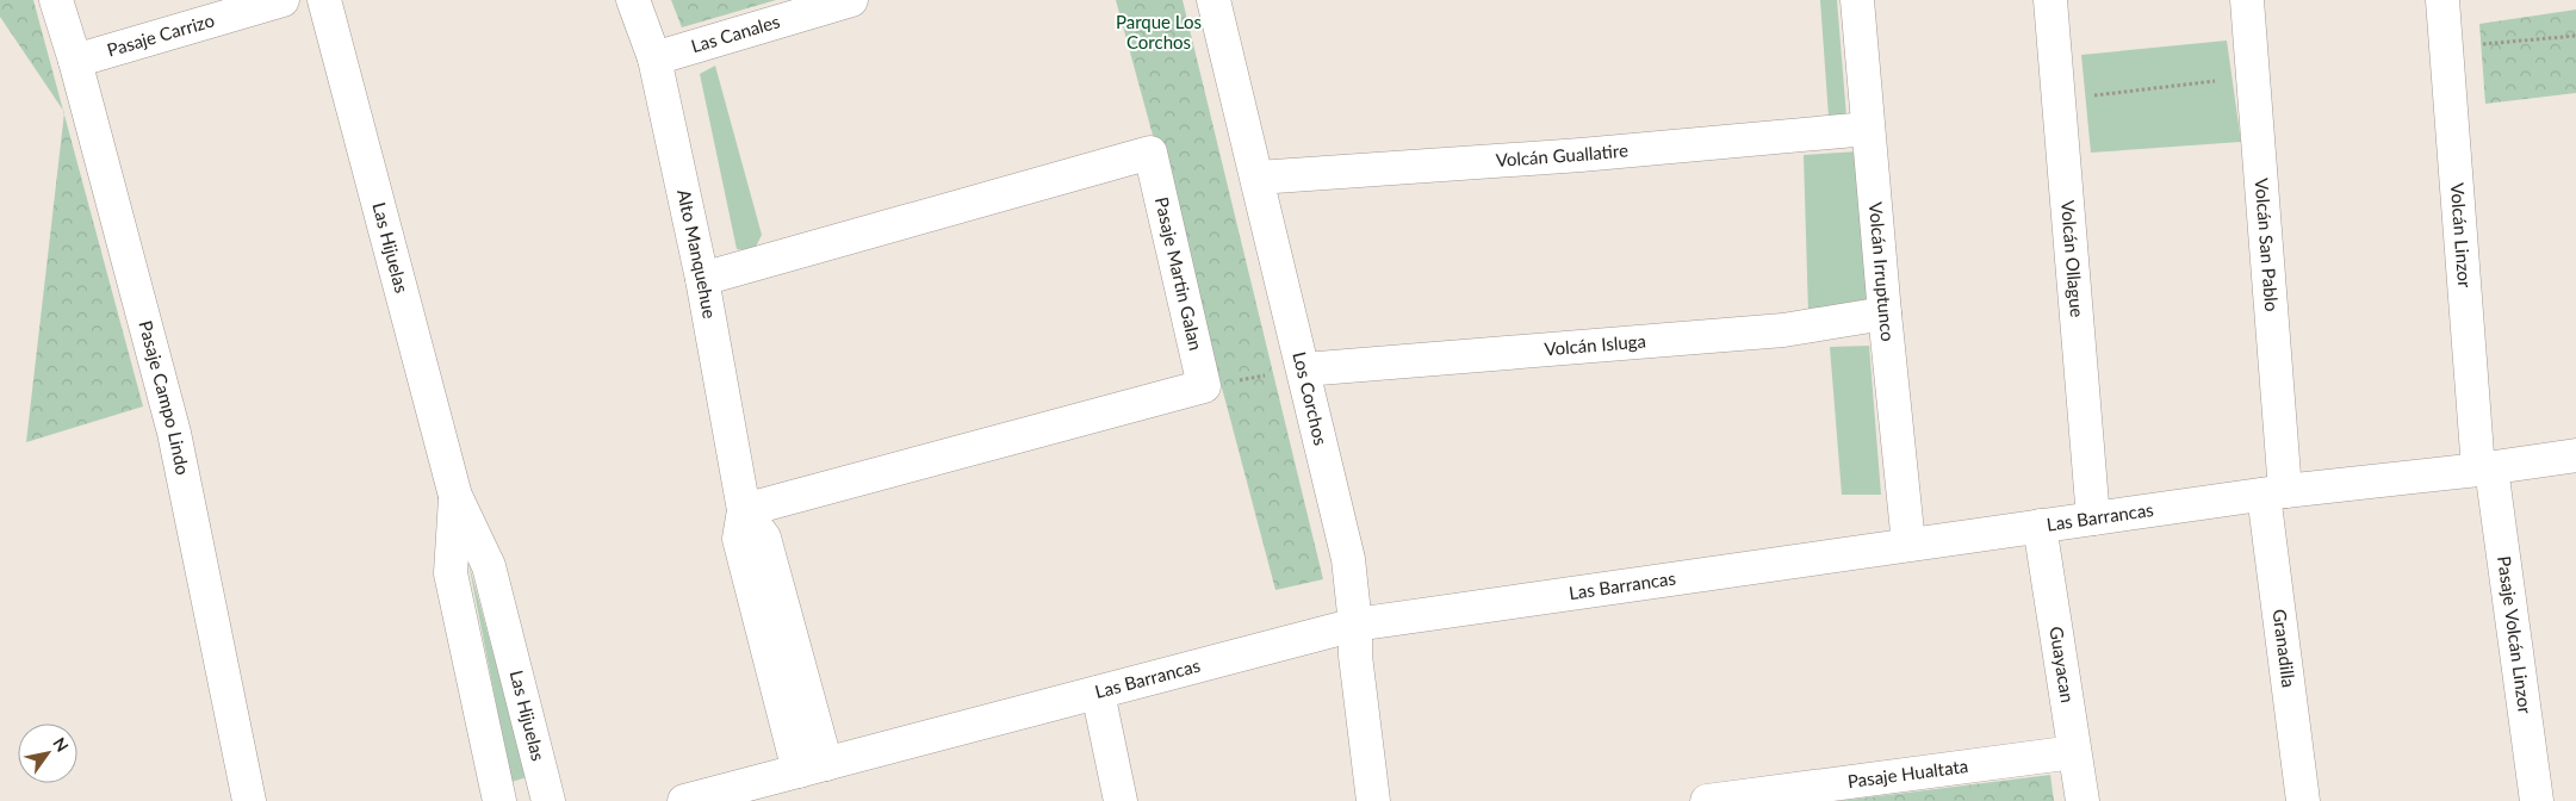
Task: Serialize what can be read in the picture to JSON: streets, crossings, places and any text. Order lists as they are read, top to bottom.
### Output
{
  "streets": {
    "street": [
      "Las Canales",
      "Pasaje Carrizo",
      "Volcán Guallatire",
      "Volcán Linzor",
      "Volcán San Pablo",
      "Las Hijuelas",
      "Alto Manquehue",
      "Volcán Ollague",
      "Volcán Irruptunco",
      "Pasaje Martin Galan",
      "Volcán Isluga",
      "Pasaje Campo Lindo",
      "Los Corchos",
      "Las Barrancas",
      "Pasaje Volcán Linzor",
      "Granadilla",
      "Guayacan",
      "Pasaje Hualtata"
    ]
  },
  "crossings": [
    ["Las Canales", "Alto Manquehue"],
    ["Pasaje Carrizo", "Pasaje Campo Lindo"],
    ["Volcán Guallatire", "Volcán Irruptunco"],
    ["Volcán Guallatire", "Los Corchos"],
    ["Volcán Linzor", "Las Barrancas"],
    ["Volcán Linzor", "Pasaje Volcán Linzor"],
    ["Volcán San Pablo", "Las Barrancas"],
    ["Volcán San Pablo", "Granadilla"],
    ["Alto Manquehue", "Pasaje Martin Galan"],
    ["Alto Manquehue", "Las Barrancas"],
    ["Volcán Ollague", "Las Barrancas"],
    ["Volcán Irruptunco", "Volcán Isluga"],
    ["Volcán Irruptunco", "Las Barrancas"],
    ["Volcán Isluga", "Los Corchos"],
    ["Los Corchos", "Las Barrancas"],
    ["Las Barrancas", "Pasaje Volcán Linzor"],
    ["Las Barrancas", "Granadilla"],
    ["Las Barrancas", "Guayacan"],
    ["Guayacan", "Pasaje Hualtata"]
  ],
  "parks": ["Parque Los Corchos"],
  "north": "top right"
}
